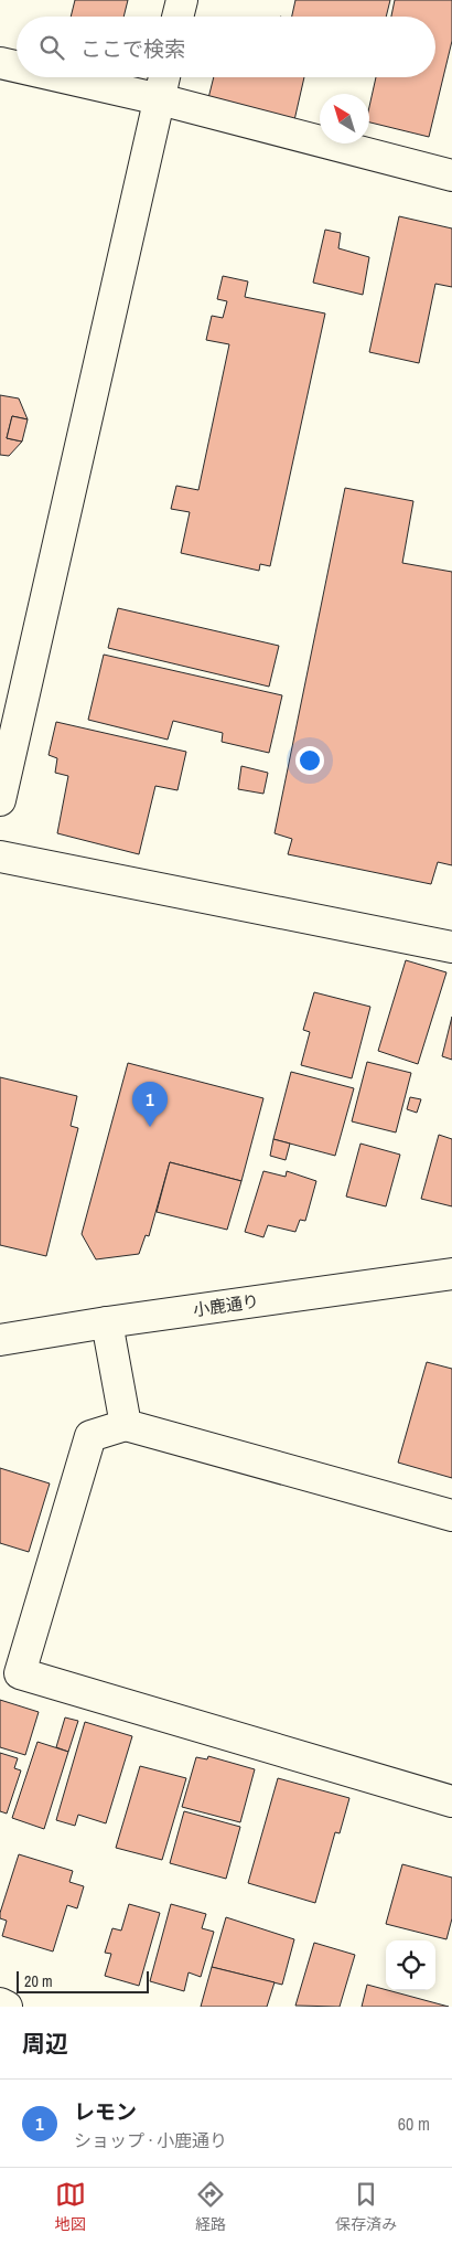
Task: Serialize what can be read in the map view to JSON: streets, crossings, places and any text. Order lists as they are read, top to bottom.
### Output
{
  "streets": {
    "street": ["小鹿通り"]
  },
  "scale_bar": "20 m",
  "north": "top left",
  "page": {
    "search": "ここで検索",
    "pins": "1",
    "scale": "20 m",
    "heading": "周辺",
    "list": [
      {
        "mark": "1",
        "name": "レモン",
        "note": "ショップ · 小鹿通り",
        "value": "60 m"
      }
    ],
    "nav": ["地図", "経路", "保存済み"]
  }
}
